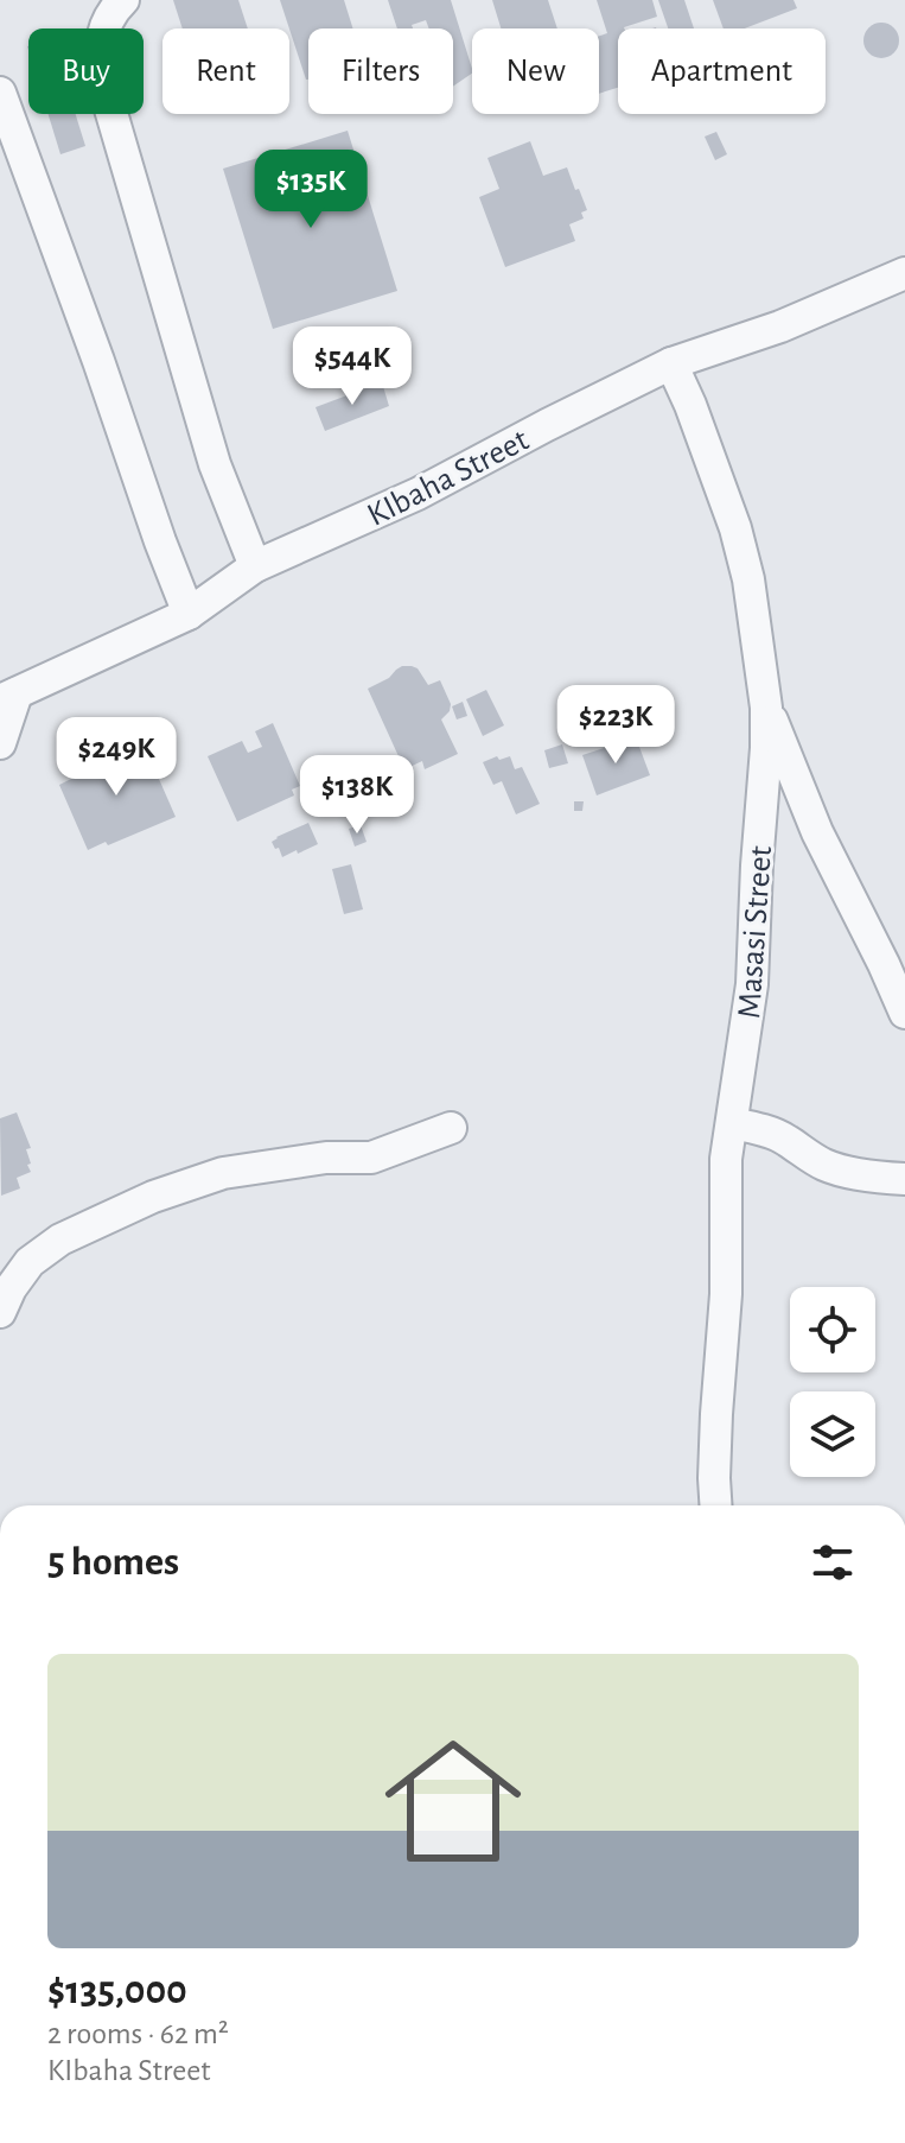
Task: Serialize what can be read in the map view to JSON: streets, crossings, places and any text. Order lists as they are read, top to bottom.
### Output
{
  "streets": {
    "street": ["KIbaha Street", "Masasi Street"]
  },
  "crossings": [
    ["KIbaha Street", "Masasi Street"]
  ],
  "page": {
    "chip": [
      "Buy",
      "Rent",
      "Filters",
      "New",
      "Apartment"
    ],
    "price": [
      "$135K",
      "$544K",
      "$223K",
      "$249K",
      "$138K"
    ],
    "heading": "5 homes",
    "list": [
      {
        "name": "$135,000",
        "note": "2 rooms · 62 m² · KIbaha Street"
      }
    ]
  }
}
